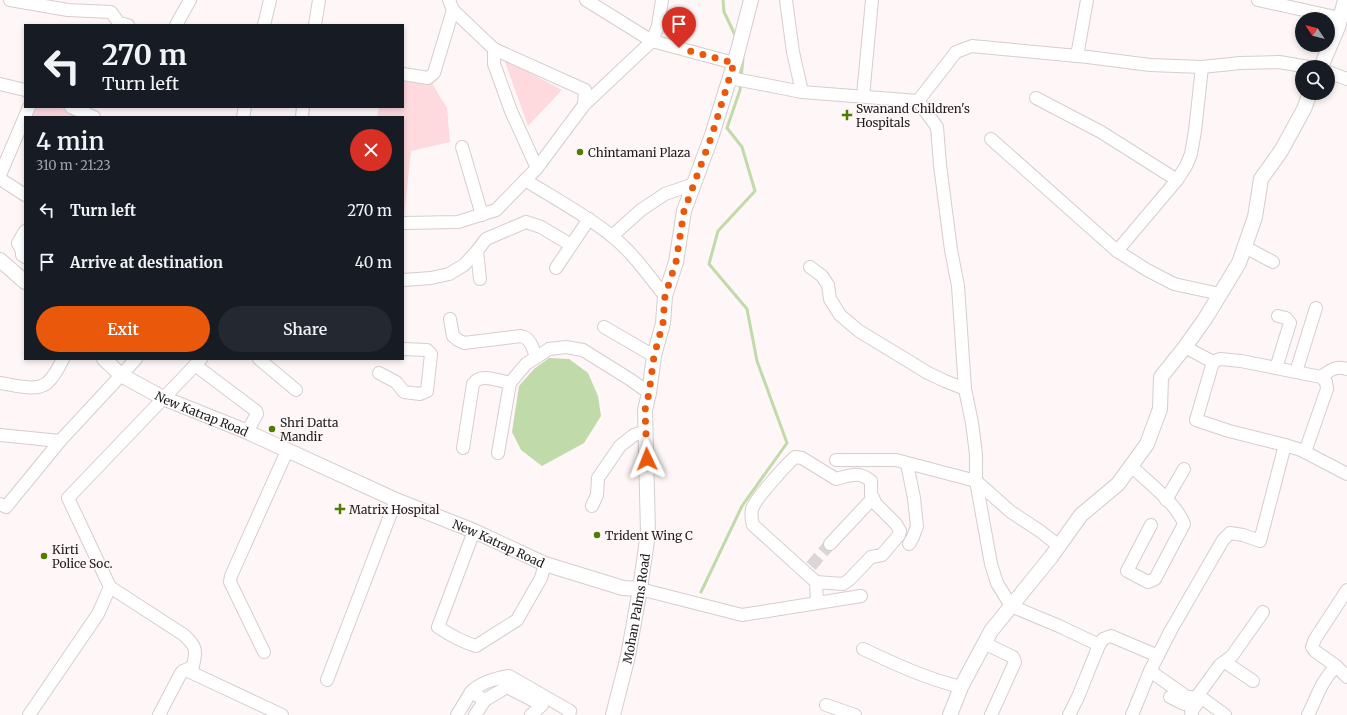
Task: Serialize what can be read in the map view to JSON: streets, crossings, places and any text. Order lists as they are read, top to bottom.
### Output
{
  "streets": {
    "street": ["New Katrap Road", "Mohan Palms Road"]
  },
  "crossings": [
    ["New Katrap Road", "Mohan Palms Road"]
  ],
  "places": {
    "health": ["Swanand Children's Hospitals", "Matrix Hospital"],
    "other": [
      "Chintamani Plaza",
      "Shri Datta Mandir",
      "Trident Wing C",
      "Kirti Police Soc."
    ]
  },
  "north": "top left",
  "page": {
    "turn": ["270 m", "Turn left"],
    "heading": ["4 min", "310 m · 21:23"],
    "list": [
      {
        "name": "Turn left",
        "value": "270 m"
      },
      {
        "name": "Arrive at destination",
        "value": "40 m"
      }
    ],
    "buttons": ["Exit", "Share"]
  }
}
